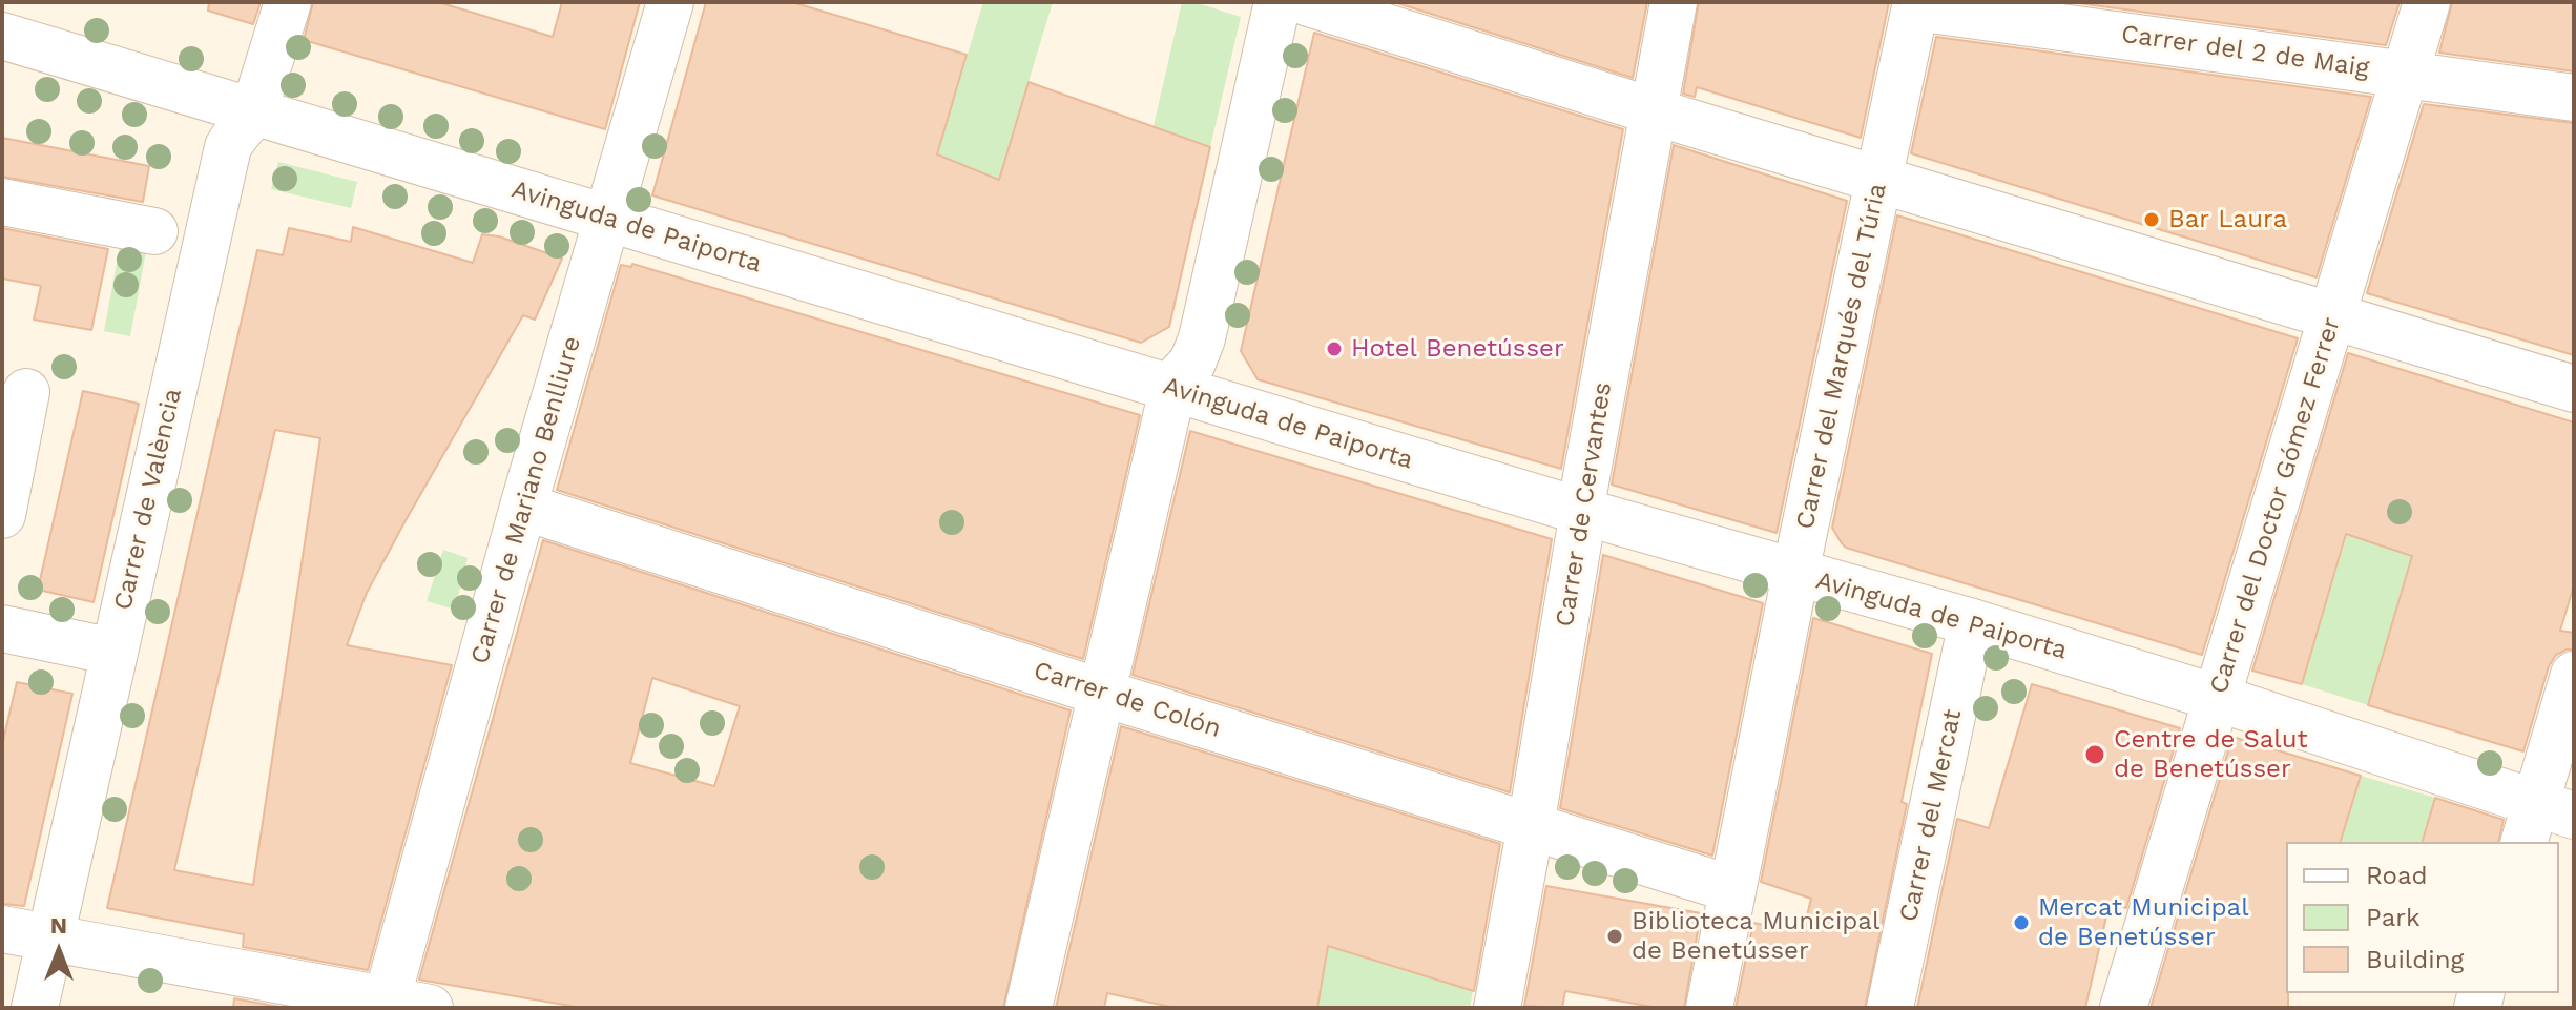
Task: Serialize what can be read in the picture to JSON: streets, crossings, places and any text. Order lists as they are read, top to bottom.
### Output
{
  "streets": {
    "street": [
      "Carrer del 2 de Maig",
      "Avinguda de Paiporta",
      "Carrer del Marqués del Túria",
      "Carrer de València",
      "Carrer de Mariano Benlliure",
      "Carrer de Cervantes",
      "Carrer del Doctor Gómez Ferrer",
      "Carrer de Colón",
      "Carrer del Mercat"
    ]
  },
  "crossings": [
    ["Carrer del 2 de Maig", "Carrer del Marqués del Túria"],
    ["Carrer del 2 de Maig", "Carrer del Doctor Gómez Ferrer"],
    ["Avinguda de Paiporta", "Carrer del Marqués del Túria"],
    ["Avinguda de Paiporta", "Carrer de València"],
    ["Avinguda de Paiporta", "Carrer de Mariano Benlliure"],
    ["Avinguda de Paiporta", "Carrer de Cervantes"],
    ["Avinguda de Paiporta", "Carrer del Doctor Gómez Ferrer"],
    ["Avinguda de Paiporta", "Carrer del Mercat"],
    ["Carrer del Marqués del Túria", "Carrer de Colón"],
    ["Carrer de Mariano Benlliure", "Carrer de Colón"],
    ["Carrer de Cervantes", "Carrer de Colón"]
  ],
  "places": [
    "Bar Laura",
    "Hotel Benetússer",
    "Centre de Salut de Benetússer",
    "Mercat Municipal de Benetússer",
    "Biblioteca Municipal de Benetússer"
  ],
  "legend": ["Road", "Park", "Building"],
  "north": "top"
}
